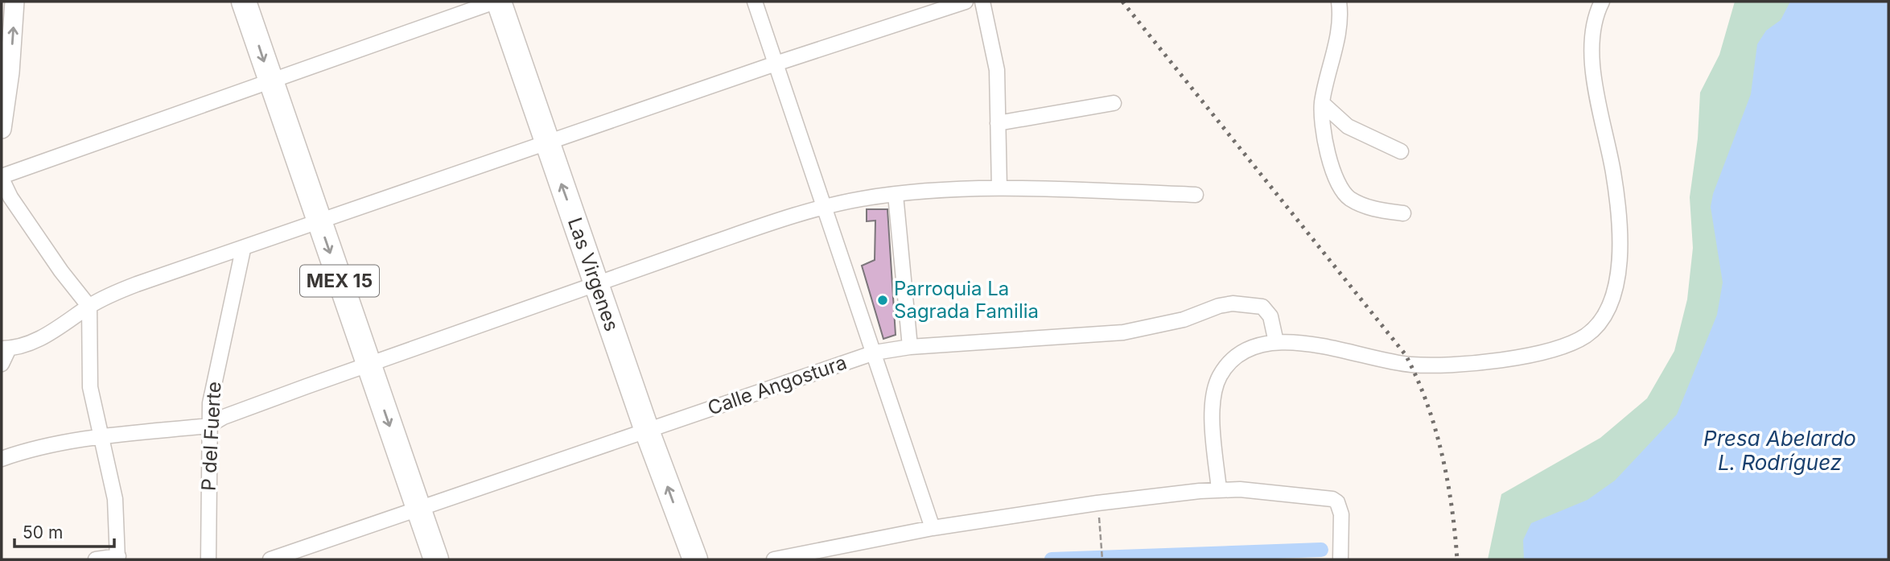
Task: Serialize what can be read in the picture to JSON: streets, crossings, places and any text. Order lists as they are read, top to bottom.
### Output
{
  "streets": {
    "highway": ["Las Virgenes", "MEX 15"],
    "street": ["Calle Angostura", "P del Fuerte"]
  },
  "crossings": [
    ["Las Virgenes", "Calle Angostura"],
    ["MEX 15", "Calle Angostura"]
  ],
  "one_way": ["Las Virgenes"],
  "water": ["Presa Abelardo L. Rodríguez"],
  "places": ["Parroquia La Sagrada Familia"],
  "scale_bar": "50 m"
}
